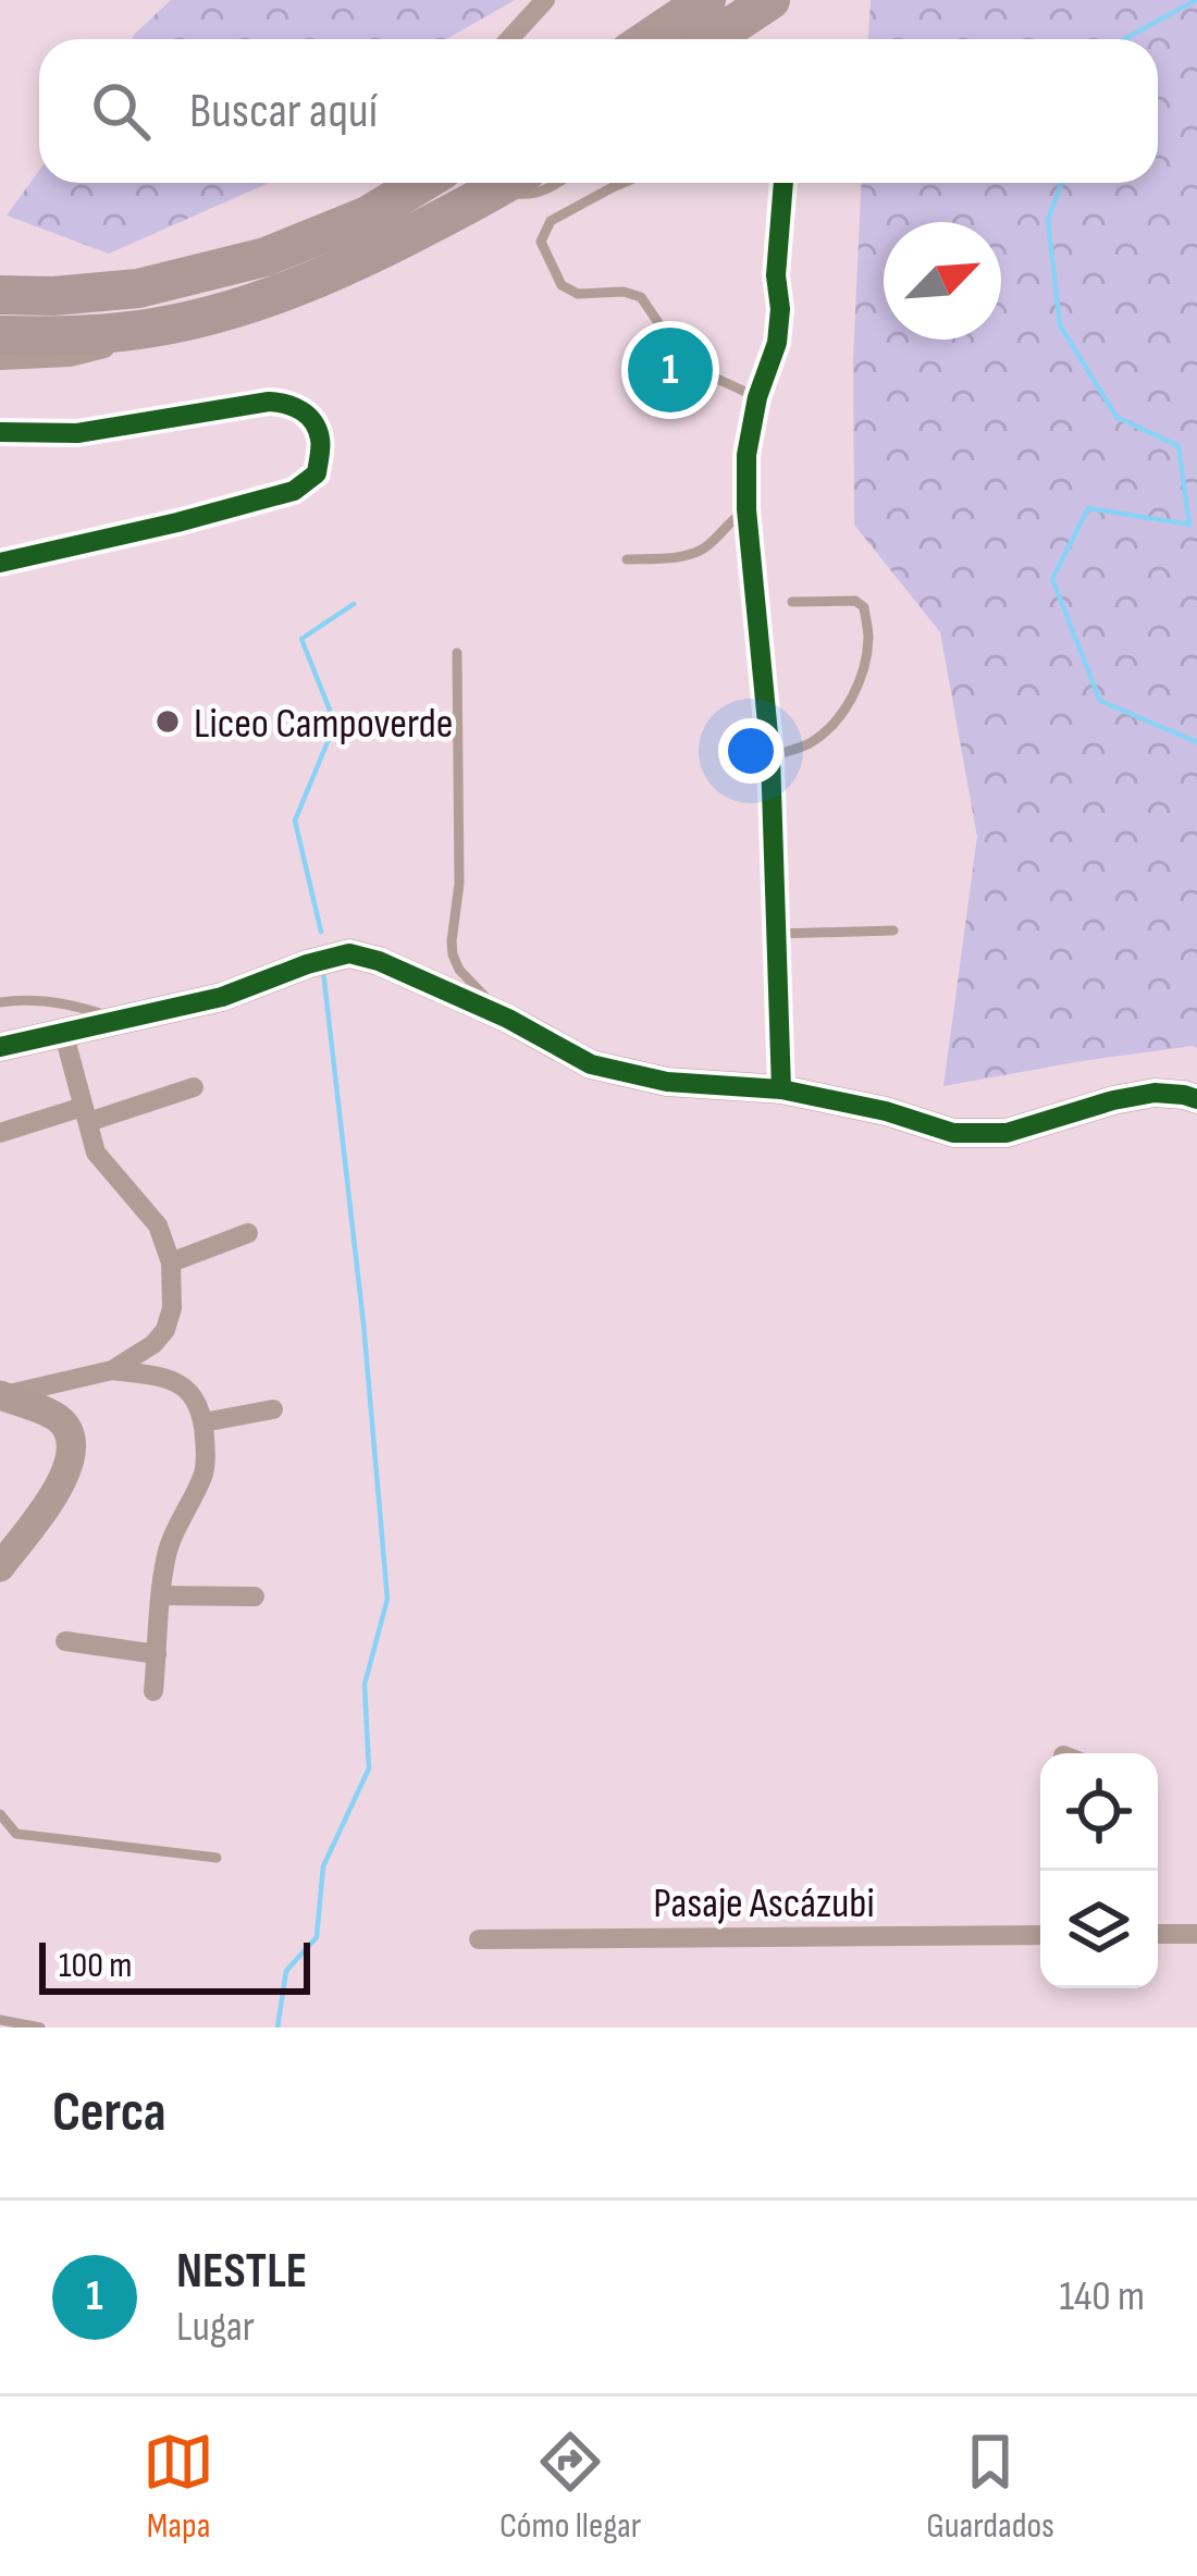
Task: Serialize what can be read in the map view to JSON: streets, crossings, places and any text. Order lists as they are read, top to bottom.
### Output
{
  "streets": {
    "street": ["Pasaje Ascázubi"]
  },
  "places": ["Liceo Campoverde"],
  "scale_bar": "100 m",
  "north": "top right",
  "page": {
    "search": "Buscar aquí",
    "pins": "1",
    "scale": "100 m",
    "heading": "Cerca",
    "list": [
      {
        "mark": "1",
        "name": "NESTLE",
        "note": "Lugar",
        "value": "140 m"
      }
    ],
    "nav": ["Mapa", "Cómo llegar", "Guardados"]
  }
}
